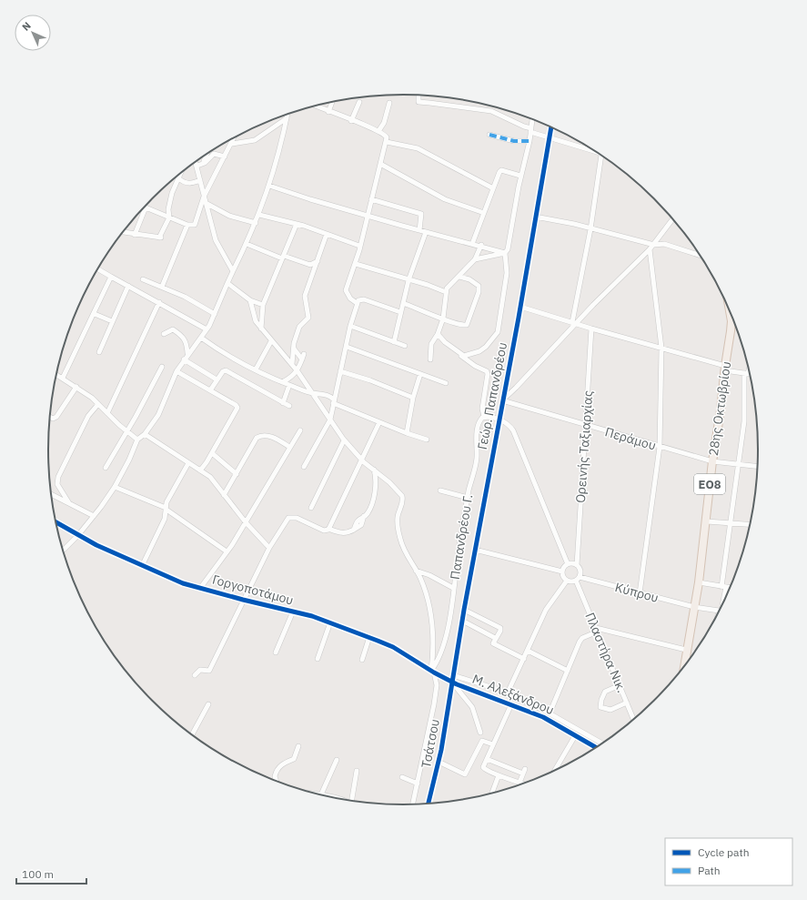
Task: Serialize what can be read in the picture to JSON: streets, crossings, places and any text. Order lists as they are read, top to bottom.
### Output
{
  "streets": {
    "main road": ["28ης Οκτωβρίου", "ΕΟ8"],
    "street": [
      "Γεώρ. Παπανδρέου",
      "Περάμου",
      "Ορεινής Ταξιαρχίας",
      "Παπανδρέου Γ.",
      "Γοργοποτάμου",
      "Κύπρου",
      "Πλαστήρα Νικ.",
      "Μ. Αλεξάνδρου",
      "Τσάτσου"
    ]
  },
  "crossings": [
    ["Γεώρ. Παπανδρέου", "Περάμου"],
    ["Γεώρ. Παπανδρέου", "Μ. Αλεξάνδρου"],
    ["Γεώρ. Παπανδρέου", "Τσάτσου"],
    ["28ης Οκτωβρίου", "Περάμου"],
    ["28ης Οκτωβρίου", "Κύπρου"],
    ["Περάμου", "Ορεινής Ταξιαρχίας"],
    ["Ορεινής Ταξιαρχίας", "Κύπρου"],
    ["Ορεινής Ταξιαρχίας", "Πλαστήρα Νικ."],
    ["Παπανδρέου Γ.", "Γοργοποτάμου"],
    ["Γοργοποτάμου", "Μ. Αλεξάνδρου"],
    ["Γοργοποτάμου", "Τσάτσου"],
    ["Κύπρου", "Πλαστήρα Νικ."],
    ["Μ. Αλεξάνδρου", "Τσάτσου"]
  ],
  "legend": ["Cycle path", "Path"],
  "scale_bar": "100 m",
  "north": "top left"
}
